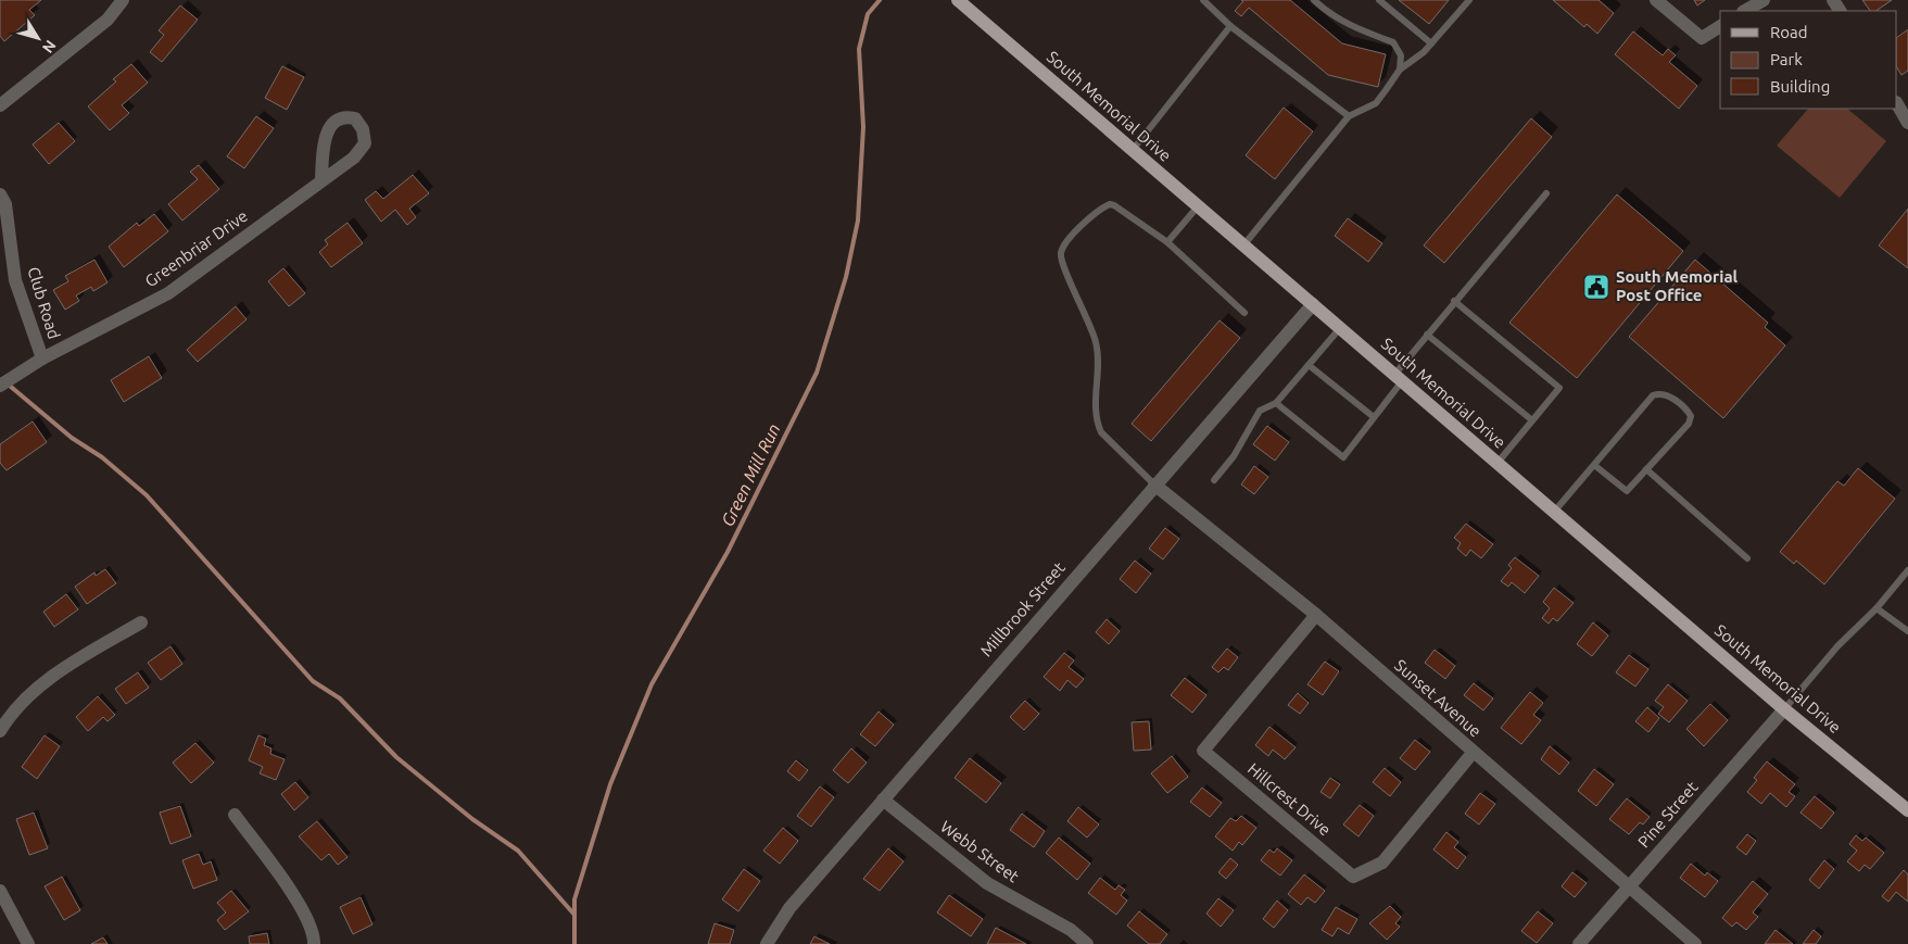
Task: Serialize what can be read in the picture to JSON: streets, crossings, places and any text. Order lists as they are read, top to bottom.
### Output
{
  "streets": {
    "main road": ["South Memorial Drive"],
    "street": [
      "Greenbriar Drive",
      "Club Road",
      "Millbrook Street",
      "Sunset Avenue",
      "Hillcrest Drive",
      "Pine Street",
      "Webb Street"
    ]
  },
  "crossings": [
    ["South Memorial Drive", "Millbrook Street"],
    ["South Memorial Drive", "Pine Street"],
    ["Greenbriar Drive", "Club Road"],
    ["Millbrook Street", "Sunset Avenue"],
    ["Millbrook Street", "Webb Street"],
    ["Sunset Avenue", "Hillcrest Drive"],
    ["Sunset Avenue", "Pine Street"]
  ],
  "water": ["Green Mill Run"],
  "places": {
    "public building": ["South Memorial Post Office"]
  },
  "legend": ["Road", "Park", "Building"],
  "north": "bottom right"
}
